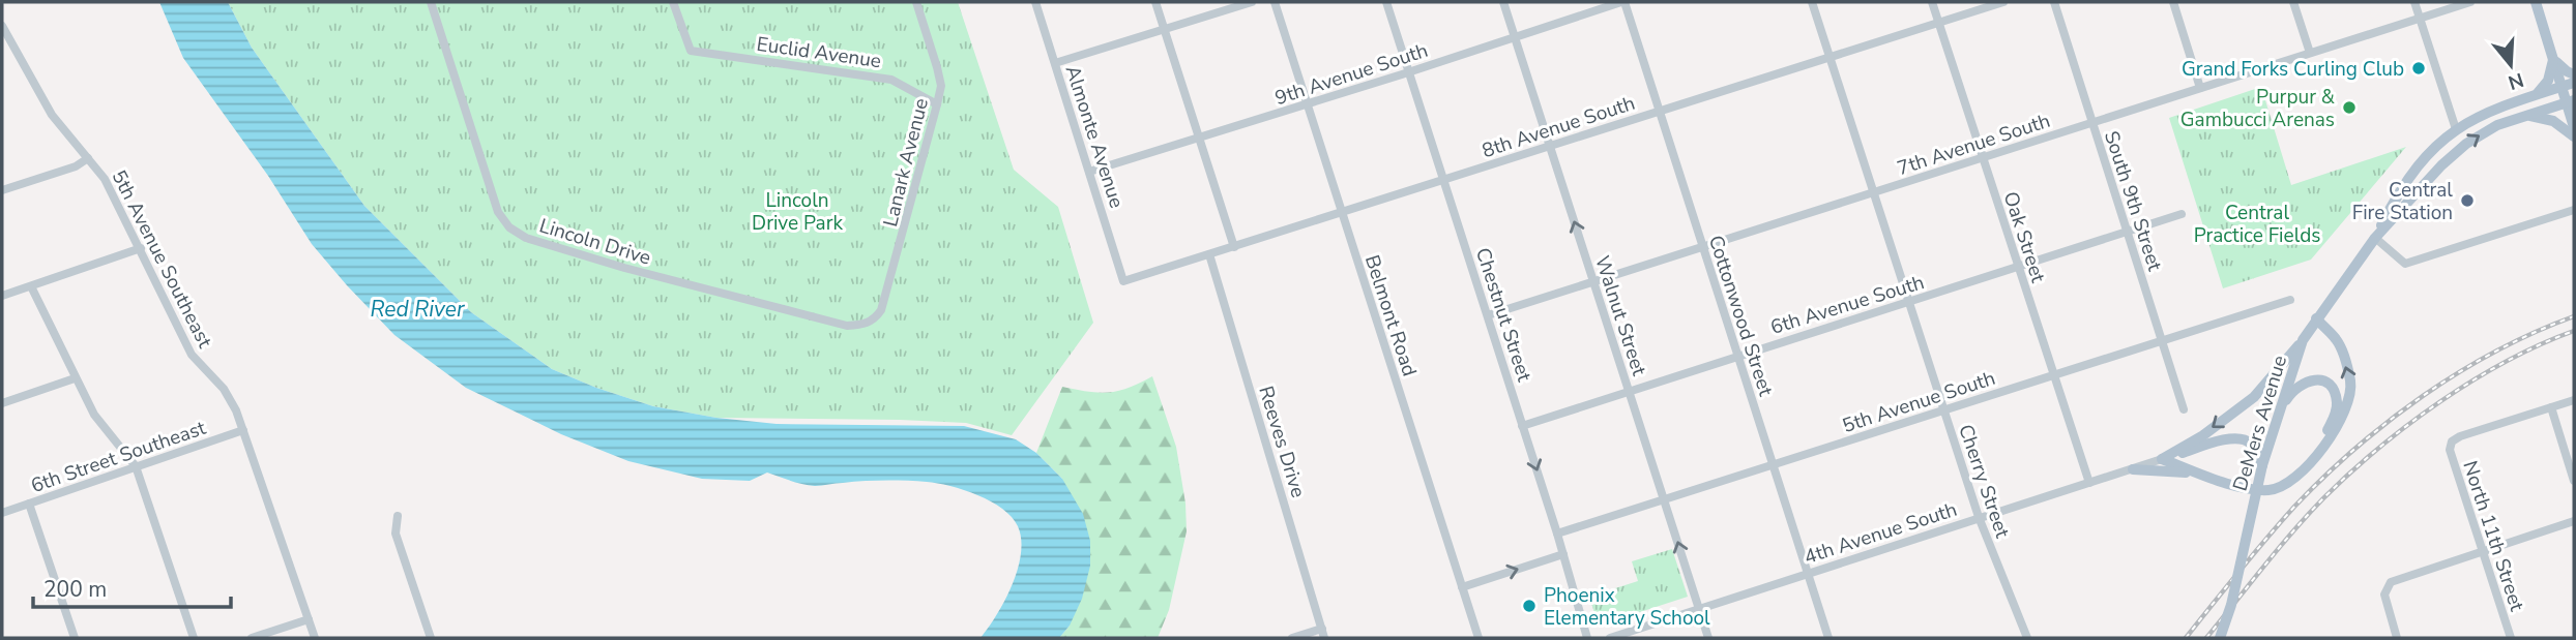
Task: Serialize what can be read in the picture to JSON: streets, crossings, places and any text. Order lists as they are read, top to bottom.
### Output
{
  "streets": {
    "main road": ["DeMers Avenue"],
    "street": [
      "Euclid Avenue",
      "9th Avenue South",
      "8th Avenue South",
      "Almonte Avenue",
      "7th Avenue South",
      "Lanark Avenue",
      "South 9th Street",
      "Oak Street",
      "Lincoln Drive",
      "5th Avenue Southeast",
      "6th Avenue South",
      "Chestnut Street",
      "Belmont Road",
      "Walnut Street",
      "Cottonwood Street",
      "5th Avenue South",
      "Reeves Drive",
      "6th Street Southeast",
      "Cherry Street",
      "4th Avenue South",
      "North 11th Street"
    ]
  },
  "crossings": [
    ["Euclid Avenue", "Lanark Avenue"],
    ["9th Avenue South", "Almonte Avenue"],
    ["9th Avenue South", "Chestnut Street"],
    ["9th Avenue South", "Belmont Road"],
    ["9th Avenue South", "Walnut Street"],
    ["9th Avenue South", "Cottonwood Street"],
    ["8th Avenue South", "Almonte Avenue"],
    ["8th Avenue South", "Oak Street"],
    ["8th Avenue South", "Chestnut Street"],
    ["8th Avenue South", "Belmont Road"],
    ["8th Avenue South", "Walnut Street"],
    ["8th Avenue South", "Cottonwood Street"],
    ["8th Avenue South", "Reeves Drive"],
    ["8th Avenue South", "Cherry Street"],
    ["7th Avenue South", "South 9th Street"],
    ["7th Avenue South", "Oak Street"],
    ["7th Avenue South", "Chestnut Street"],
    ["7th Avenue South", "Walnut Street"],
    ["7th Avenue South", "Cottonwood Street"],
    ["7th Avenue South", "Cherry Street"],
    ["Lanark Avenue", "Lincoln Drive"],
    ["South 9th Street", "6th Avenue South"],
    ["South 9th Street", "5th Avenue South"],
    ["Oak Street", "6th Avenue South"],
    ["Oak Street", "5th Avenue South"],
    ["Oak Street", "4th Avenue South"],
    ["5th Avenue Southeast", "6th Street Southeast"],
    ["6th Avenue South", "Chestnut Street"],
    ["6th Avenue South", "Walnut Street"],
    ["6th Avenue South", "Cottonwood Street"],
    ["6th Avenue South", "Cherry Street"],
    ["Chestnut Street", "5th Avenue South"],
    ["Walnut Street", "5th Avenue South"],
    ["Walnut Street", "4th Avenue South"],
    ["Cottonwood Street", "5th Avenue South"],
    ["Cottonwood Street", "4th Avenue South"],
    ["5th Avenue South", "Cherry Street"],
    ["Cherry Street", "4th Avenue South"]
  ],
  "one_way": ["Walnut Street"],
  "water": ["Red River"],
  "parks": ["Lincoln Drive Park", "Central Practice Fields"],
  "places": [
    "Grand Forks Curling Club",
    "Purpur & Gambucci Arenas",
    "Central Fire Station",
    "Phoenix Elementary School"
  ],
  "scale_bar": "200 m",
  "north": "bottom"
}
